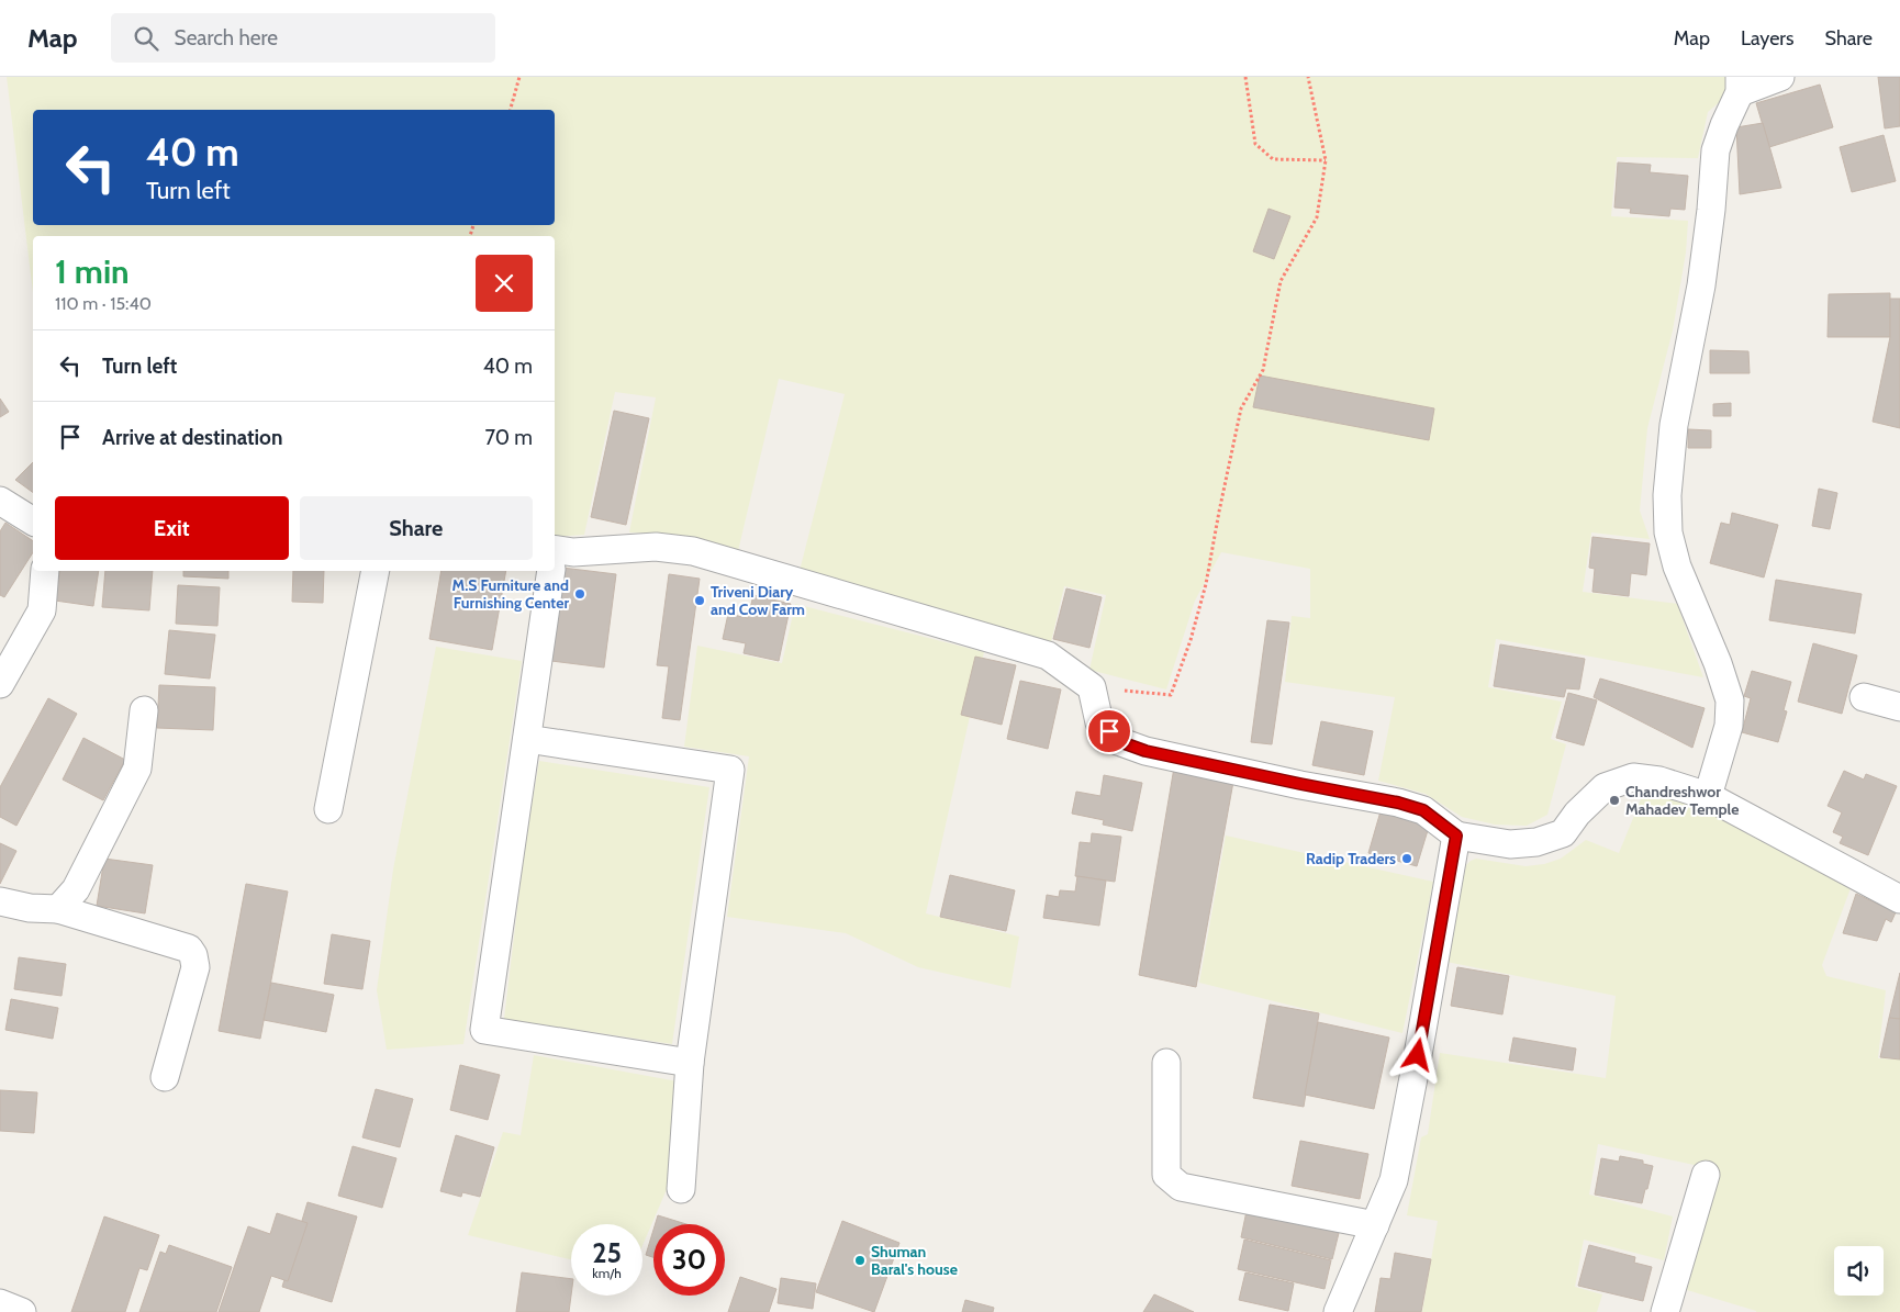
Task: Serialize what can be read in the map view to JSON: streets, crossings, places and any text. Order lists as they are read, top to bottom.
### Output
{
  "places": [
    "M.S Furniture and Furnishing Center",
    "Triveni Diary and Cow Farm",
    "Chandreshwor Mahadev Temple",
    "Radip Traders",
    "Shuman Baral's house"
  ],
  "page": {
    "header": "Map",
    "search": "Search here",
    "nav": ["Map", "Layers", "Share"],
    "turn": ["40 m", "Turn left"],
    "heading": ["1 min", "110 m · 15:40"],
    "list": [
      {
        "name": "Turn left",
        "value": "40 m"
      },
      {
        "name": "Arrive at destination",
        "value": "70 m"
      }
    ],
    "buttons": ["Exit", "Share"],
    "speed": "25 km/h",
    "limit": "30"
  }
}
